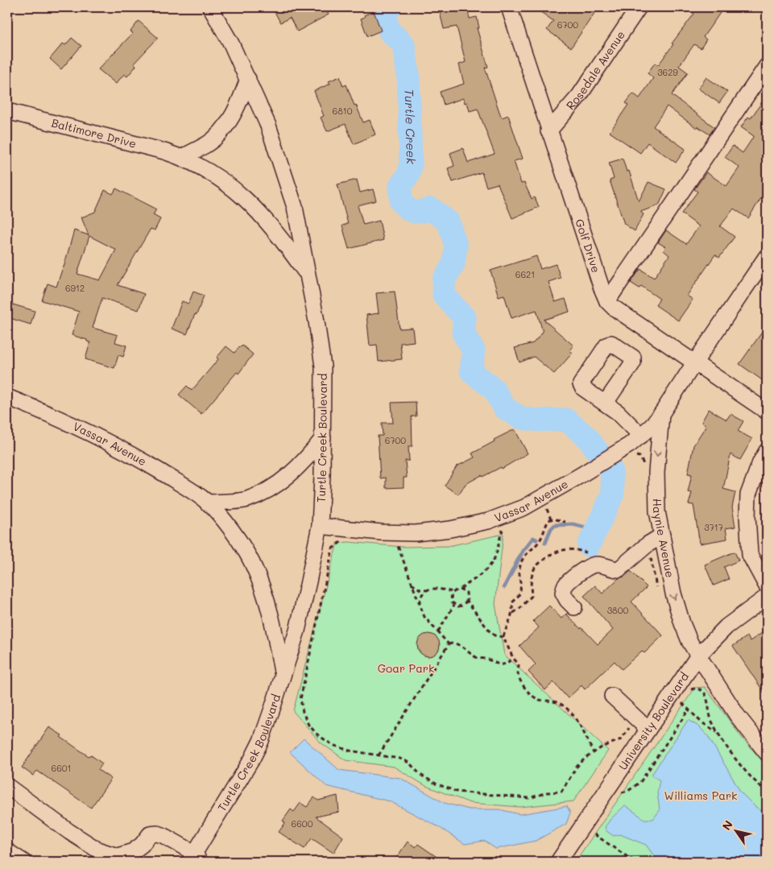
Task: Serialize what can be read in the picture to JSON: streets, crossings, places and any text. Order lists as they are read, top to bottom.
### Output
{
  "streets": {
    "street": [
      "Rosedale Avenue",
      "Baltimore Drive",
      "Golf Drive",
      "Turtle Creek Boulevard",
      "Vassar Avenue",
      "Haynie Avenue",
      "University Boulevard"
    ]
  },
  "crossings": [
    ["Rosedale Avenue", "Golf Drive"],
    ["Baltimore Drive", "Turtle Creek Boulevard"],
    ["Golf Drive", "Vassar Avenue"],
    ["Turtle Creek Boulevard", "Vassar Avenue"],
    ["Vassar Avenue", "Haynie Avenue"],
    ["Haynie Avenue", "University Boulevard"]
  ],
  "water": ["Turtle Creek"],
  "parks": ["Goar Park", "Williams Park"],
  "house_numbers": [
    "6700",
    "3629",
    "6810",
    "6621",
    "6912",
    "6700",
    "3717",
    "3800",
    "6601",
    "6600"
  ],
  "north": "top left"
}
